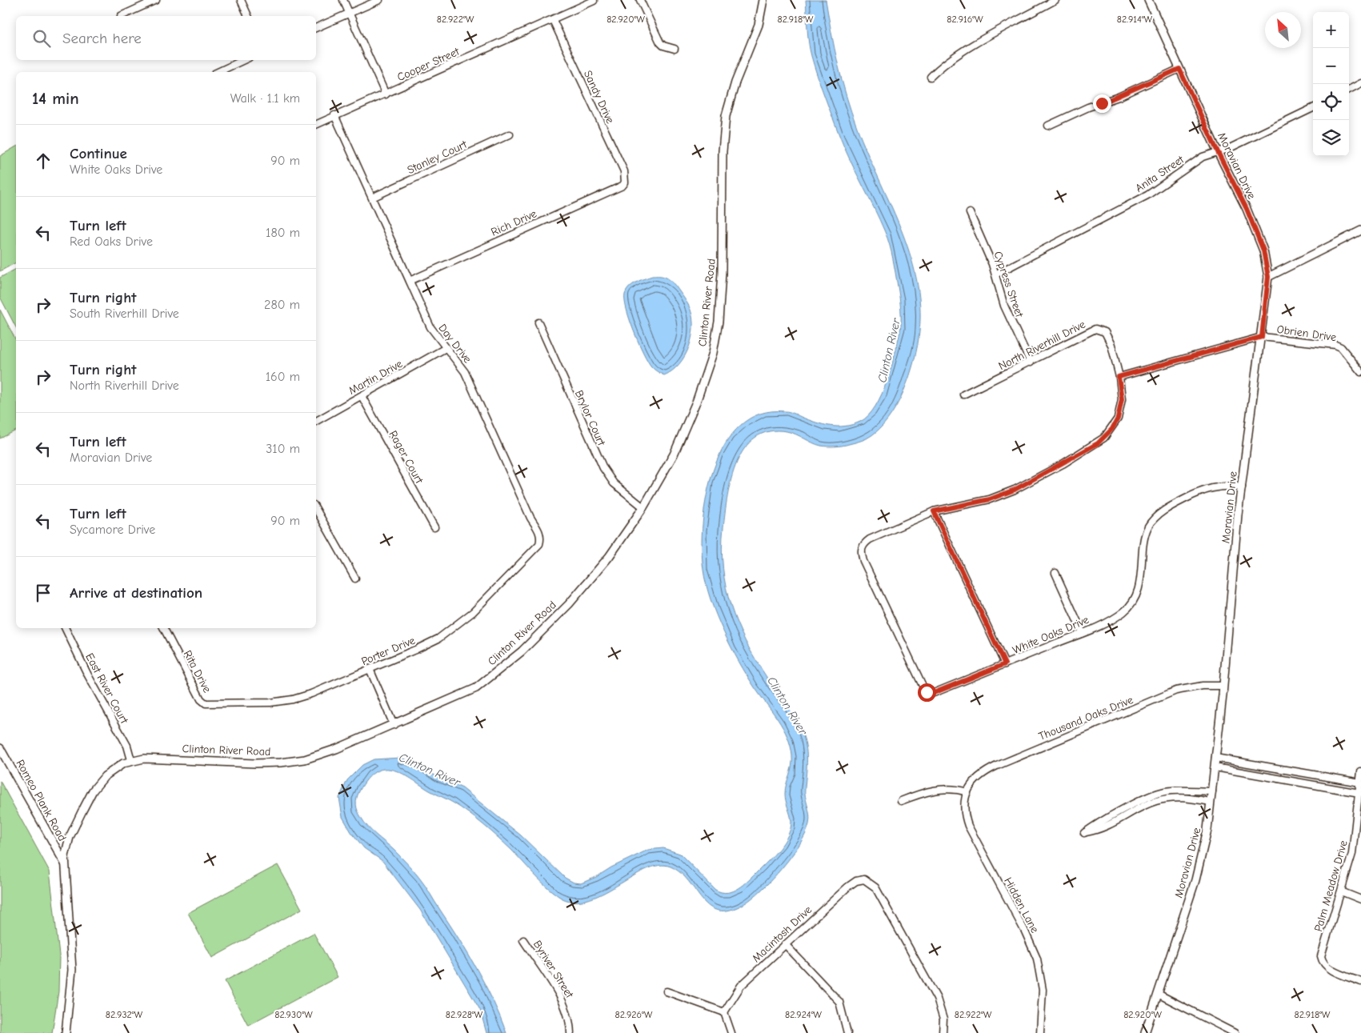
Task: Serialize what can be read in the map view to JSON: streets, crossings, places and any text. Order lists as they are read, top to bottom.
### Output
{
  "streets": {
    "street": [
      "Cooper Street",
      "Sandy Drive",
      "Stanley Court",
      "Moravian Drive",
      "Anita Street",
      "Rich Drive",
      "Cypress Street",
      "Clinton River Road",
      "Obrien Drive",
      "Day Drive",
      "North Riverhill Drive",
      "Martin Drive",
      "Brylor Court",
      "Rager Court",
      "White Oaks Drive",
      "Porter Drive",
      "Rita Drive",
      "East River Court",
      "Thousand Oaks Drive",
      "Romeo Plank Road",
      "Palm Meadow Drive",
      "Hidden Lane",
      "Macintosh Drive",
      "Byriver Street"
    ]
  },
  "crossings": [
    ["Cooper Street", "Sandy Drive"],
    ["Cooper Street", "Day Drive"],
    ["Sandy Drive", "Rich Drive"],
    ["Stanley Court", "Day Drive"],
    ["Moravian Drive", "Anita Street"],
    ["Moravian Drive", "Obrien Drive"],
    ["Moravian Drive", "White Oaks Drive"],
    ["Moravian Drive", "Thousand Oaks Drive"],
    ["Anita Street", "Cypress Street"],
    ["Rich Drive", "Day Drive"],
    ["Cypress Street", "North Riverhill Drive"],
    ["Clinton River Road", "Brylor Court"],
    ["Clinton River Road", "East River Court"],
    ["Clinton River Road", "Romeo Plank Road"],
    ["Day Drive", "Martin Drive"],
    ["Day Drive", "Porter Drive"],
    ["North Riverhill Drive", "White Oaks Drive"],
    ["Martin Drive", "Rager Court"],
    ["Porter Drive", "Rita Drive"],
    ["Thousand Oaks Drive", "Hidden Lane"]
  ],
  "water": ["Clinton River"],
  "north": "top left",
  "page": {
    "map_buttons": ["+", "−"],
    "search": "Search here",
    "heading": ["14 min", "Walk · 1.1 km"],
    "list": [
      ["Continue", "White Oaks Drive", "90 m"],
      ["Turn left", "Red Oaks Drive", "180 m"],
      ["Turn right", "South Riverhill Drive", "280 m"],
      ["Turn right", "North Riverhill Drive", "160 m"],
      ["Turn left", "Moravian Drive", "310 m"],
      ["Turn left", "Sycamore Drive", "90 m"],
      "Arrive at destination"
    ]
  },
  "coordinates": [
    "82.922°W",
    "82.920°W",
    "82.918°W",
    "82.916°W",
    "82.914°W",
    "82.932°W",
    "82.930°W",
    "82.928°W",
    "82.926°W",
    "82.924°W"
  ]
}
